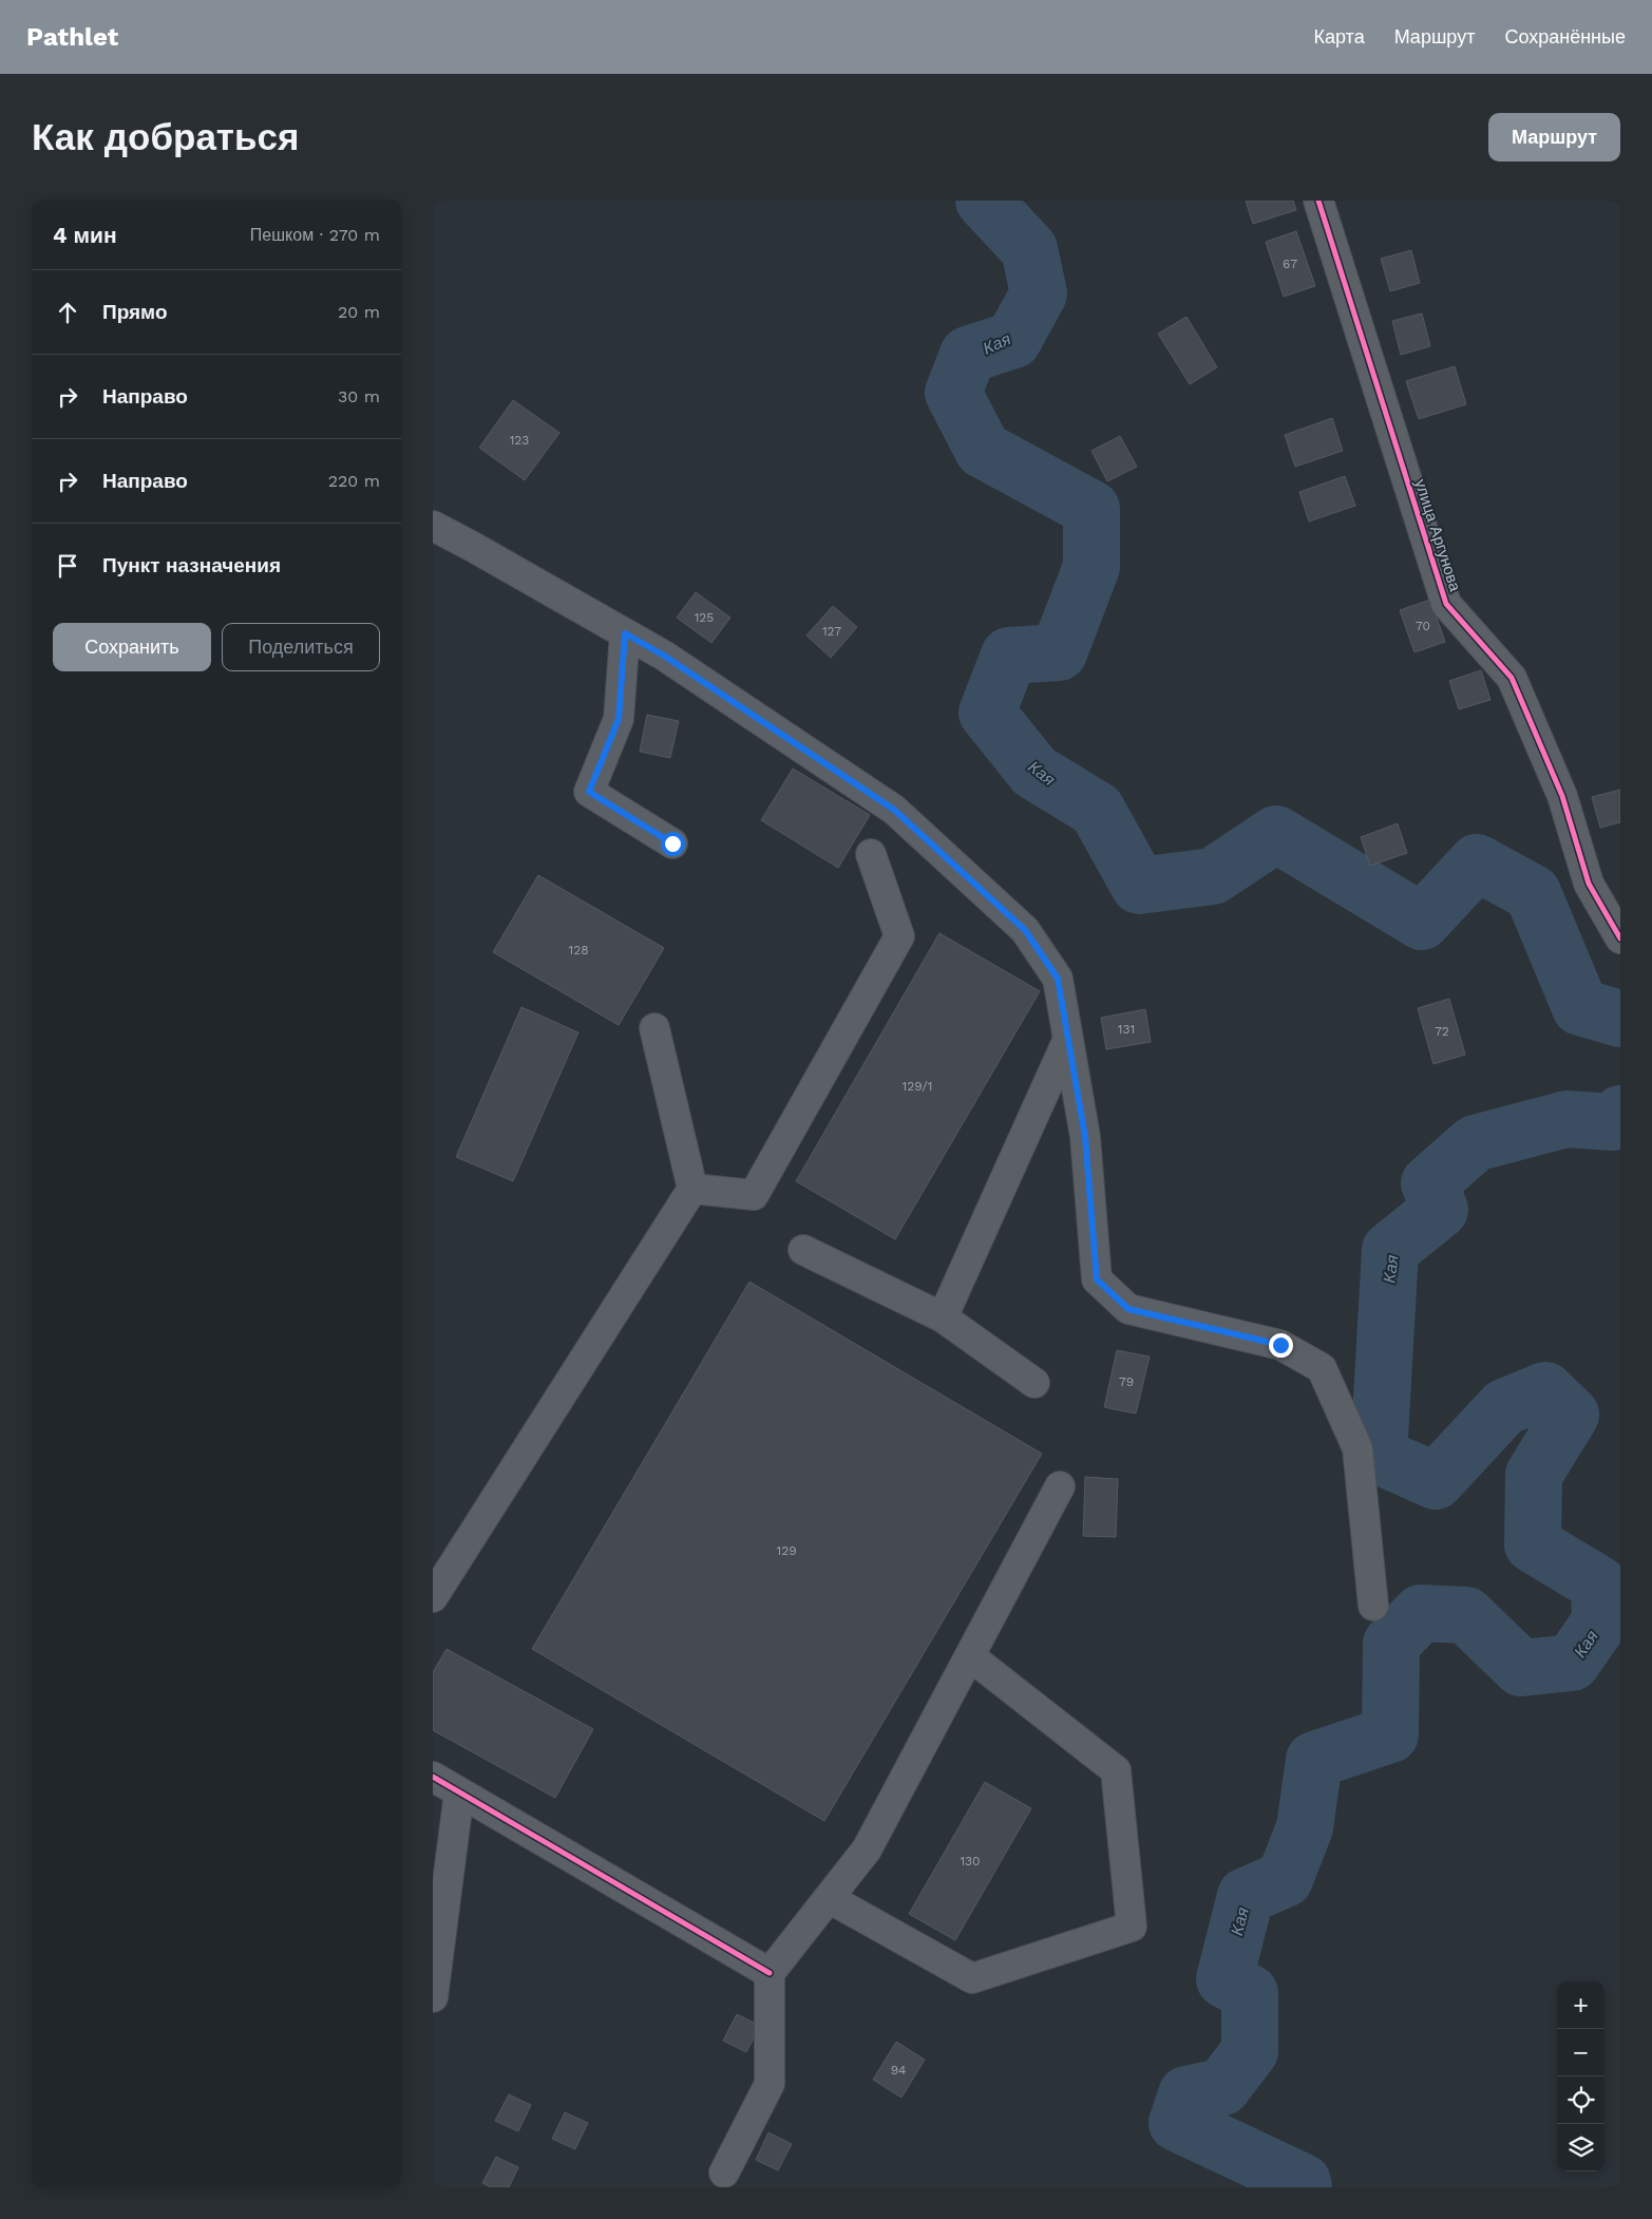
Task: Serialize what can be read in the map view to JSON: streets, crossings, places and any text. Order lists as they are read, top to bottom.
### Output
{
  "streets": {
    "street": ["улица Аргунова"]
  },
  "water": ["Кая"],
  "house_numbers": [
    "67",
    "123",
    "125",
    "70",
    "127",
    "128",
    "131",
    "72",
    "129/1",
    "79",
    "129",
    "130",
    "94"
  ],
  "page": {
    "header": "Pathlet",
    "nav": ["Карта", "Маршрут", "Сохранённые"],
    "buttons": [
      "Маршрут",
      ["Сохранить", "Поделиться"]
    ],
    "title": "Как добраться",
    "heading": ["4 мин", "Пешком · 270 m"],
    "list": [
      ["Прямо", "20 m"],
      ["Направо", "30 m"],
      ["Направо", "220 m"],
      "Пункт назначения"
    ],
    "map_buttons": ["+", "−"]
  }
}
